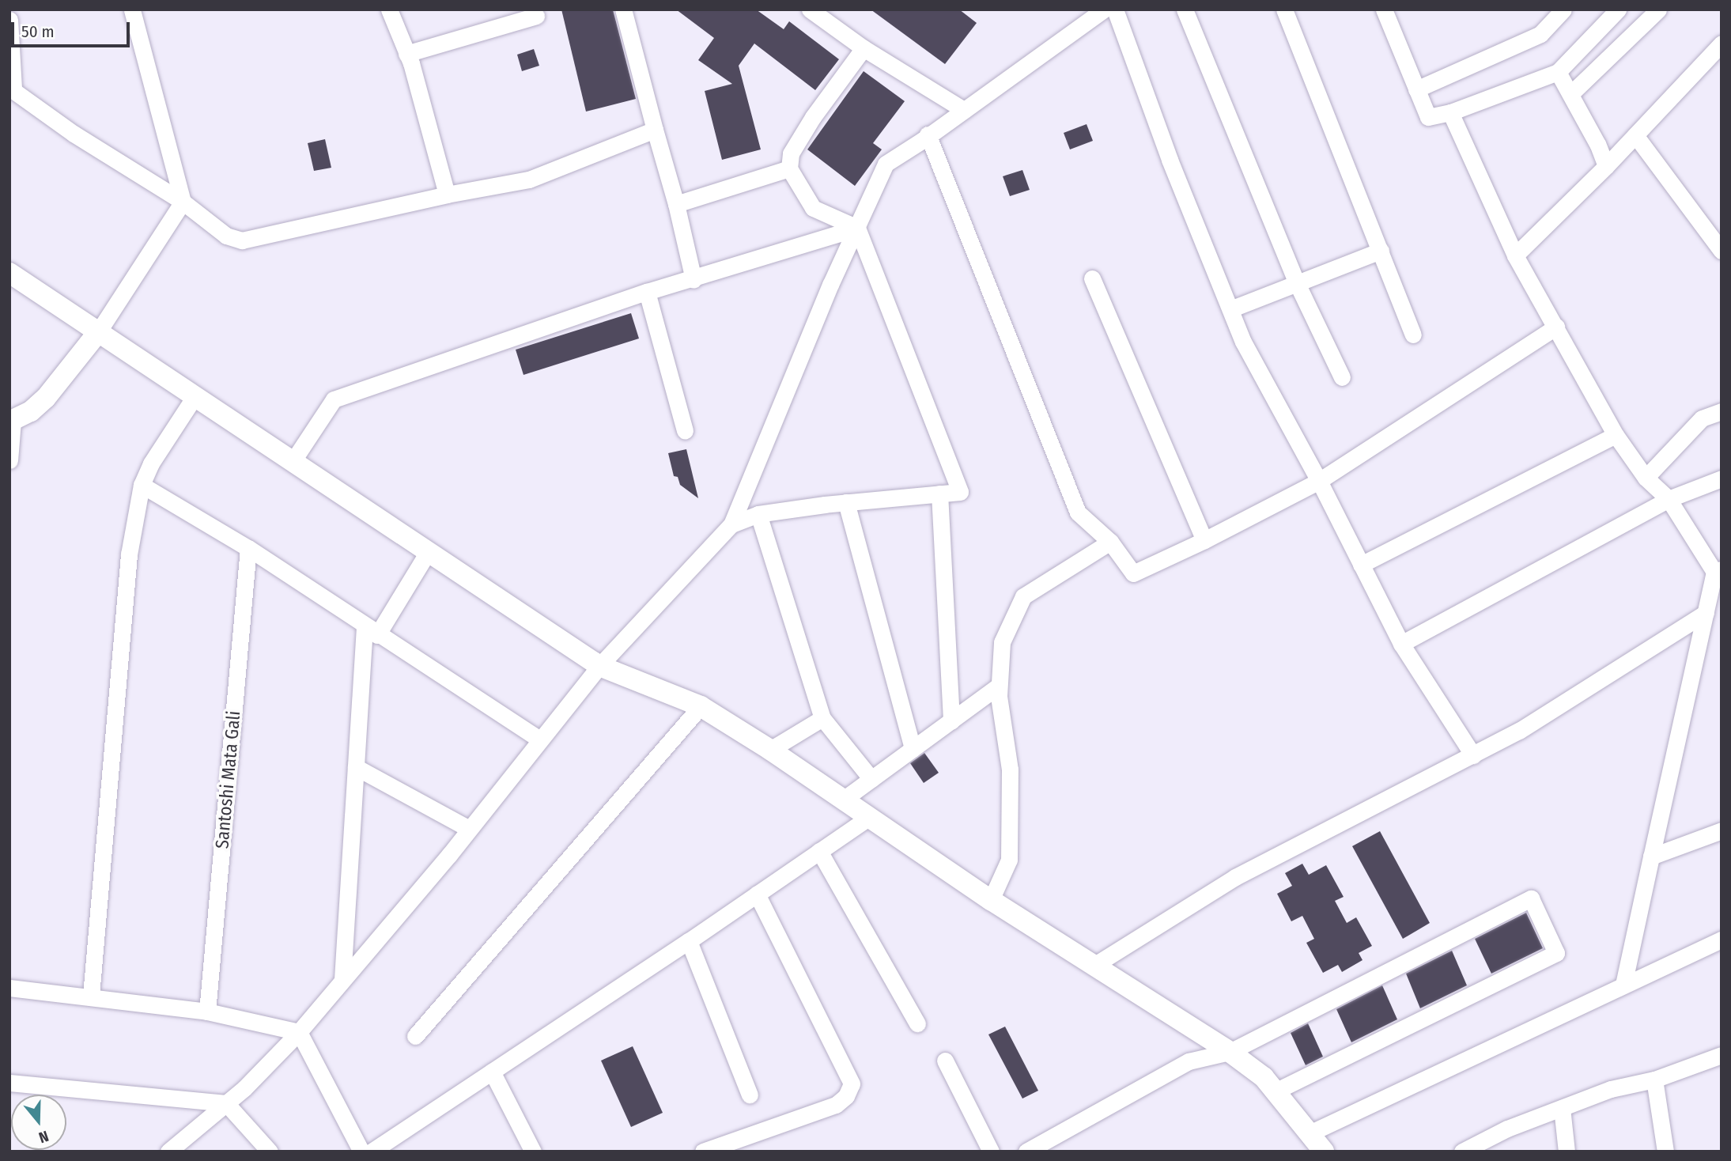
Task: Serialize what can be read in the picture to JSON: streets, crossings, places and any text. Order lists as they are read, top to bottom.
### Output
{
  "streets": {
    "street": ["Santoshi Mata Gali"]
  },
  "scale_bar": "50 m",
  "north": "bottom"
}
